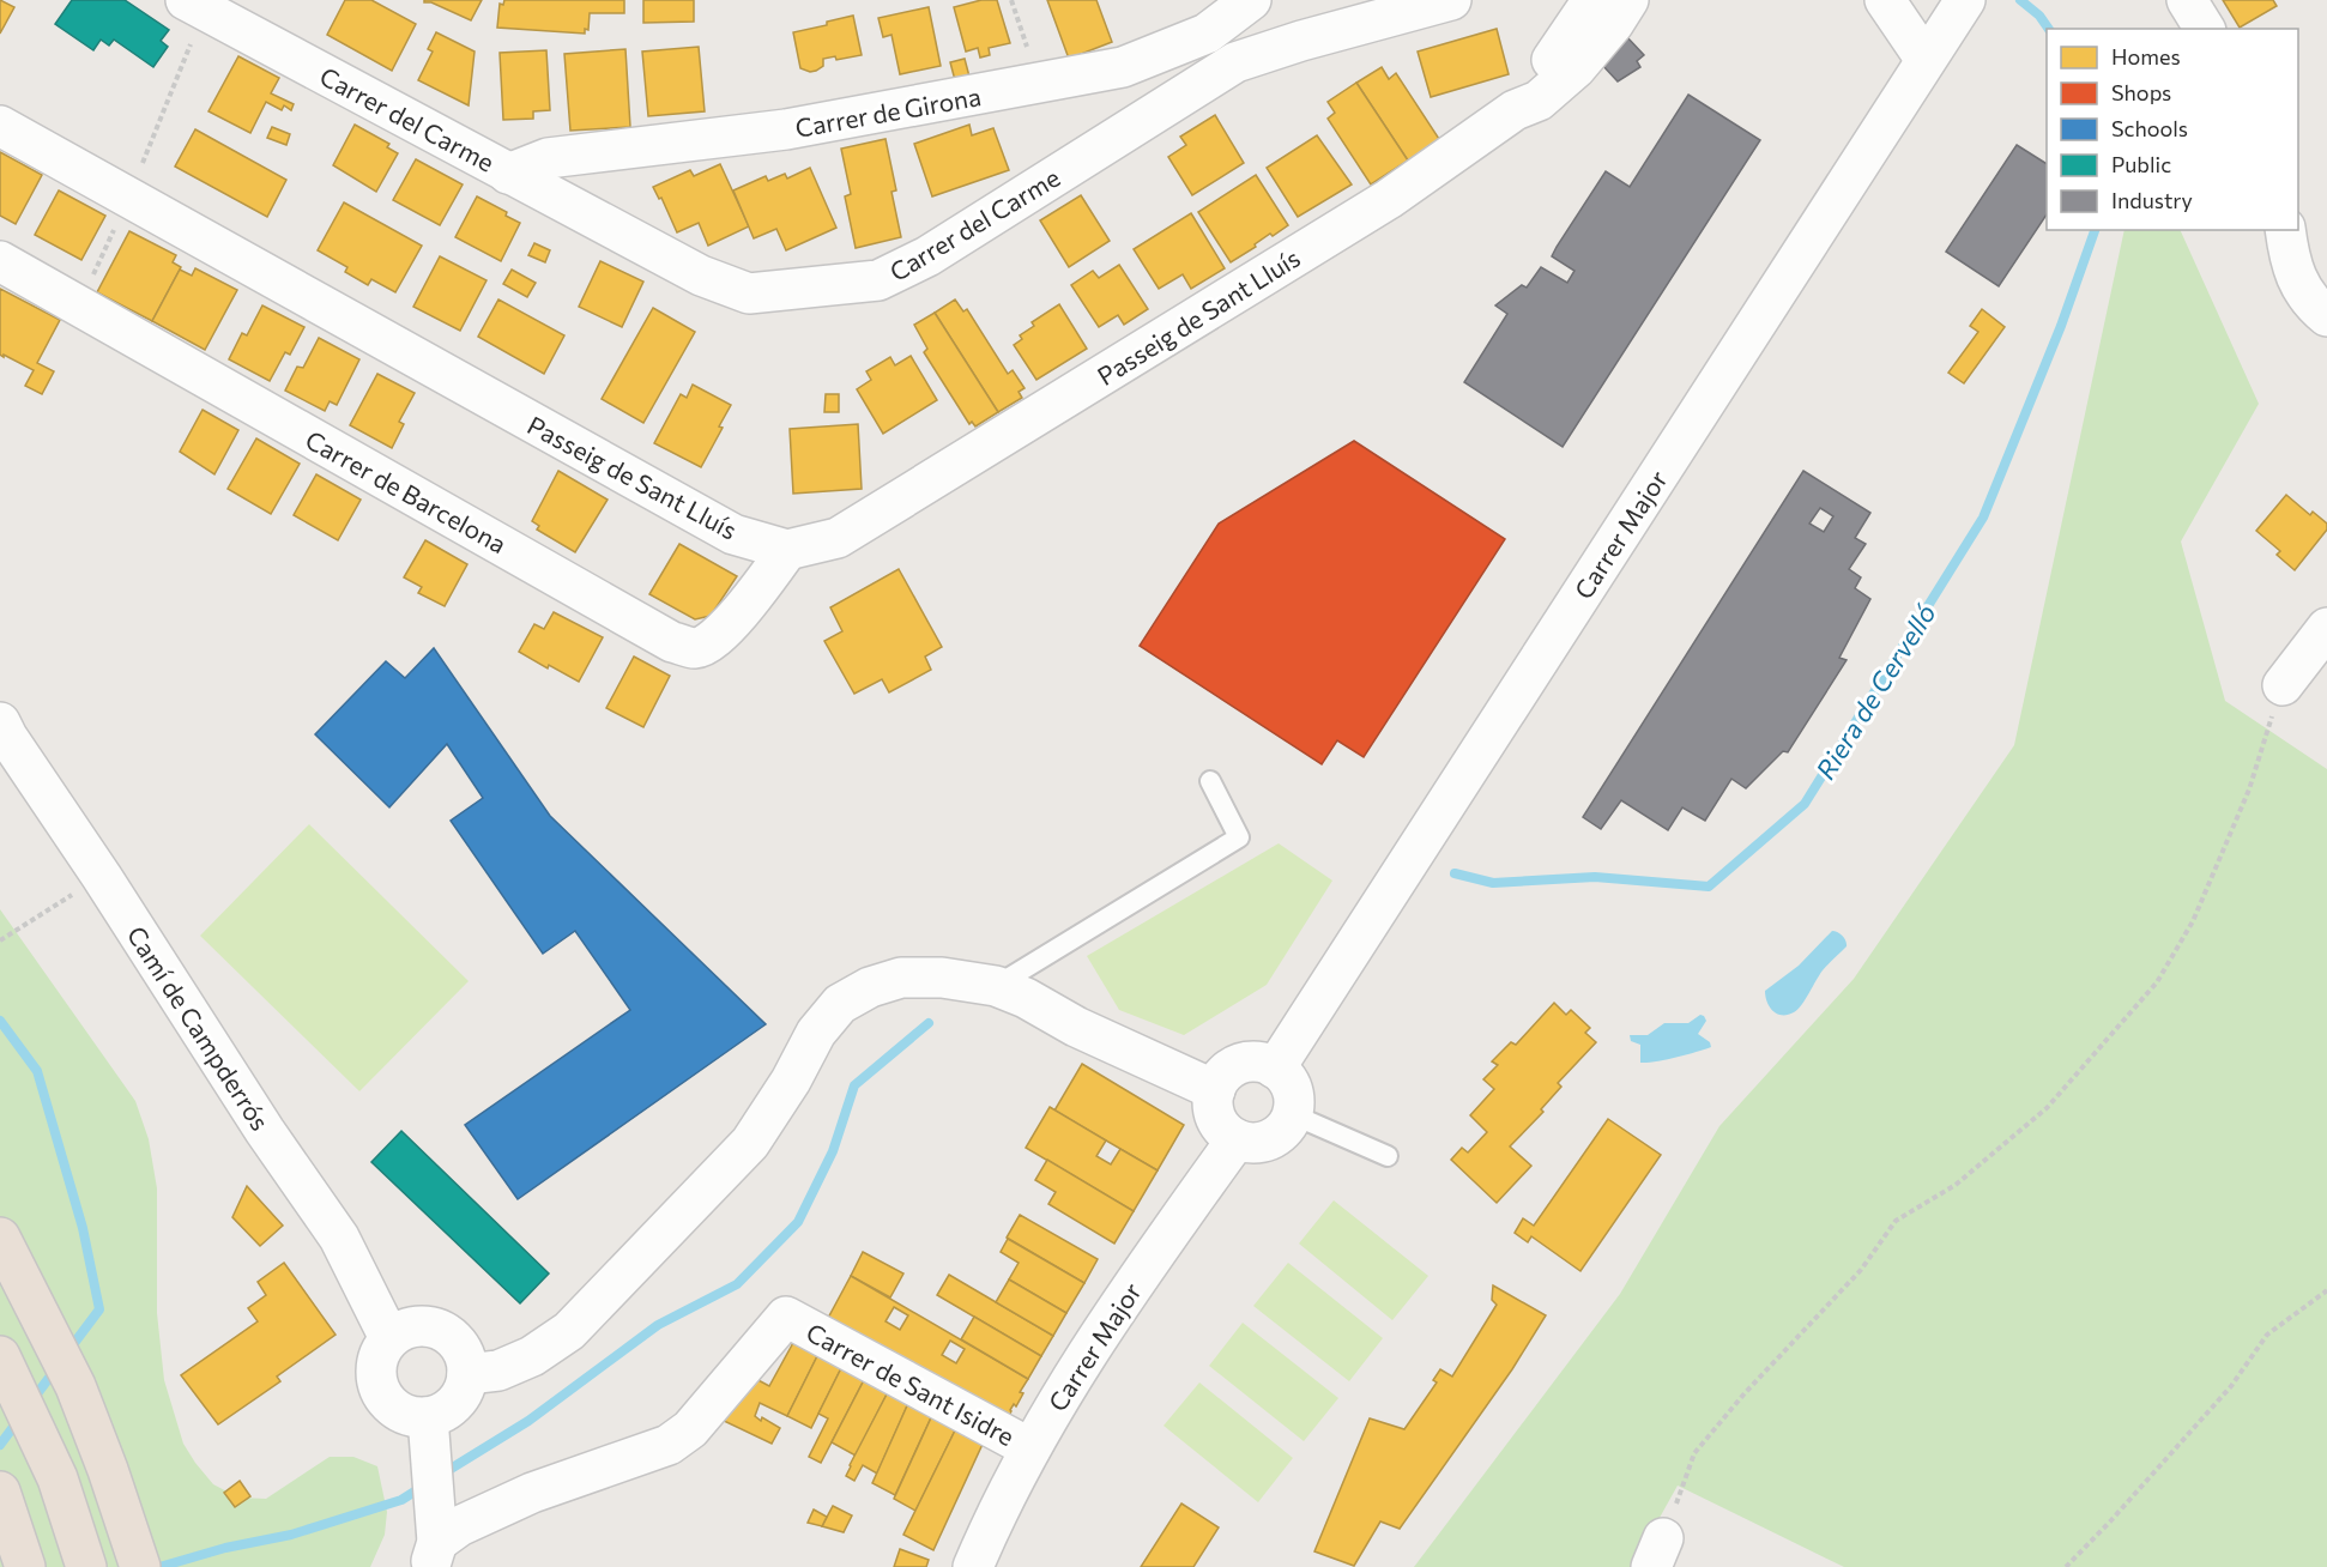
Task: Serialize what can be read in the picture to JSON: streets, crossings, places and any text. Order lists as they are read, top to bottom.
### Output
{
  "streets": {
    "street": [
      "Carrer de Girona",
      "Carrer del Carme",
      "Passeig de Sant Lluís",
      "Carrer de Barcelona",
      "Carrer Major",
      "Camí de Campderrós",
      "Carrer de Sant Isidre"
    ]
  },
  "crossings": [
    ["Carrer de Girona", "Carrer del Carme"],
    ["Passeig de Sant Lluís", "Carrer de Barcelona"],
    ["Carrer Major", "Carrer de Sant Isidre"]
  ],
  "water": ["Riera de Cervelló"],
  "legend": [
    "Homes",
    "Shops",
    "Schools",
    "Public",
    "Industry"
  ]
}
